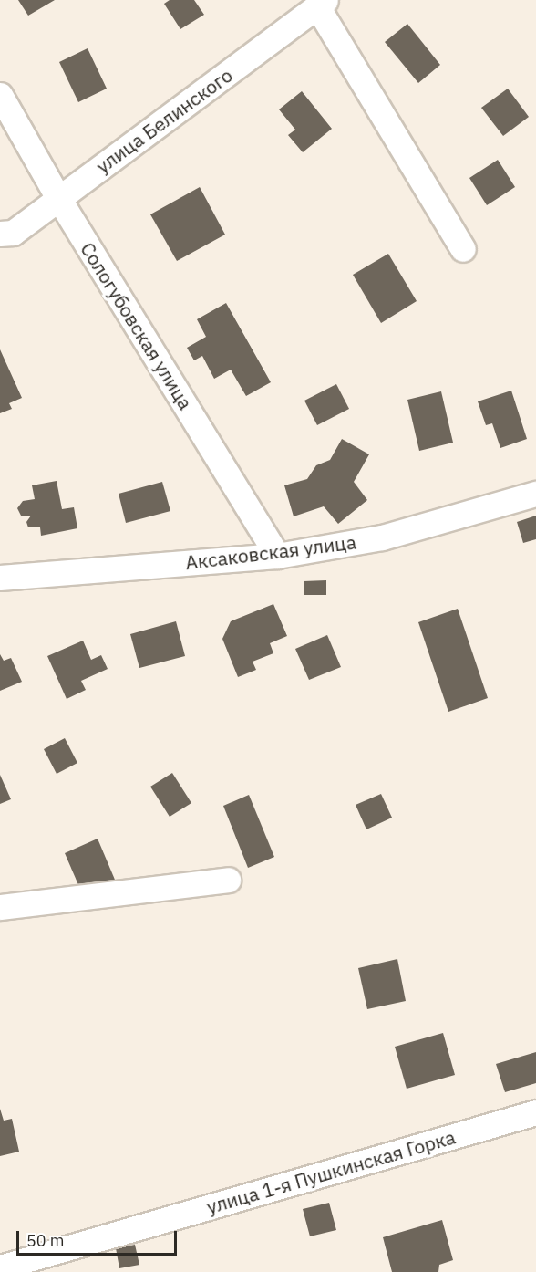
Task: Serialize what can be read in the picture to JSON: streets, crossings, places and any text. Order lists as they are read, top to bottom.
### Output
{
  "streets": {
    "street": [
      "улица Белинского",
      "Сологубовская улица",
      "Аксаковская улица",
      "улица 1-я Пушкинская Горка"
    ]
  },
  "crossings": [
    ["улица Белинского", "Сологубовская улица"],
    ["Сологубовская улица", "Аксаковская улица"]
  ],
  "scale_bar": "50 m"
}
